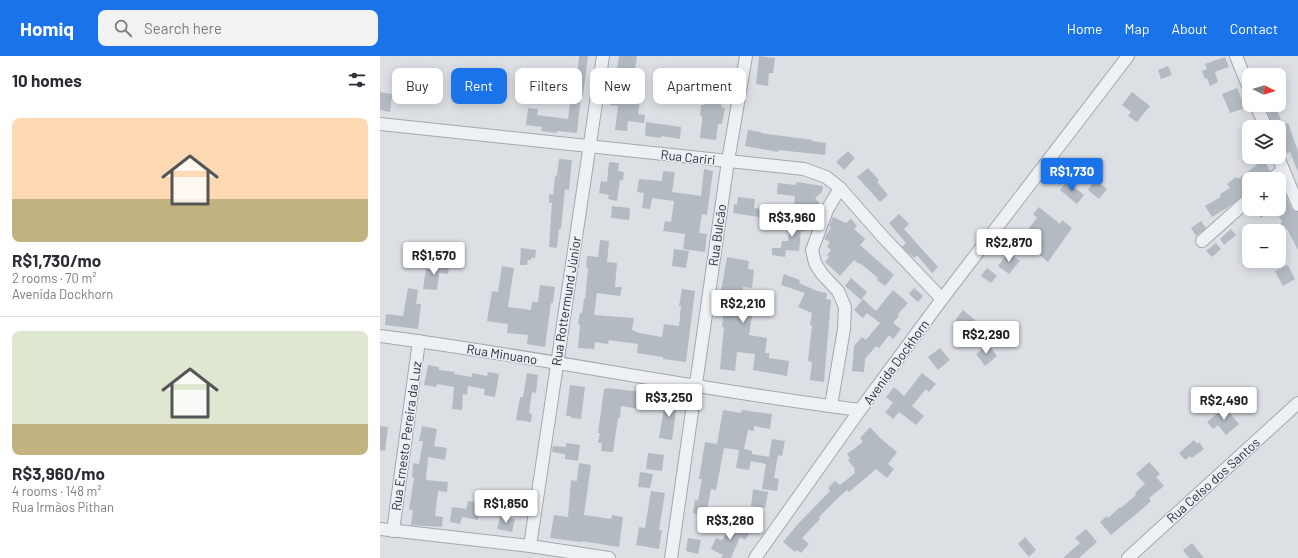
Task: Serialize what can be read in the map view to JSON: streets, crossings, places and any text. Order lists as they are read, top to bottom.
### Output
{
  "streets": {
    "street": [
      "Rua Cariri",
      "Rua Bulcão",
      "Rua Rottermund Júnior",
      "Rua Minuano",
      "Avenida Dockhorn",
      "Rua Ernesto Pereira da Luz",
      "Rua Celso dos Santos"
    ]
  },
  "crossings": [
    ["Rua Cariri", "Rua Bulcão"],
    ["Rua Cariri", "Rua Rottermund Júnior"],
    ["Rua Cariri", "Avenida Dockhorn"],
    ["Rua Bulcão", "Rua Minuano"],
    ["Rua Rottermund Júnior", "Rua Minuano"],
    ["Rua Minuano", "Avenida Dockhorn"],
    ["Rua Minuano", "Rua Ernesto Pereira da Luz"]
  ],
  "north": "right",
  "page": {
    "header": "Homiq",
    "search": "Search here",
    "nav": [
      "Home",
      "Map",
      "About",
      "Contact"
    ],
    "heading": "10 homes",
    "map_buttons": ["+", "−"],
    "chip": [
      "Buy",
      "Rent",
      "Filters",
      "New",
      "Apartment"
    ],
    "list": [
      {
        "name": "R$1,730/mo",
        "note": "2 rooms · 70 m² · Avenida Dockhorn"
      },
      {
        "name": "R$3,960/mo",
        "note": "4 rooms · 148 m² · Rua Irmãos Pithan"
      }
    ],
    "price": [
      "R$1,730",
      "R$3,960",
      "R$2,870",
      "R$1,570",
      "R$2,210",
      "R$2,290",
      "R$3,250",
      "R$2,490",
      "R$1,850",
      "R$3,280"
    ]
  }
}
